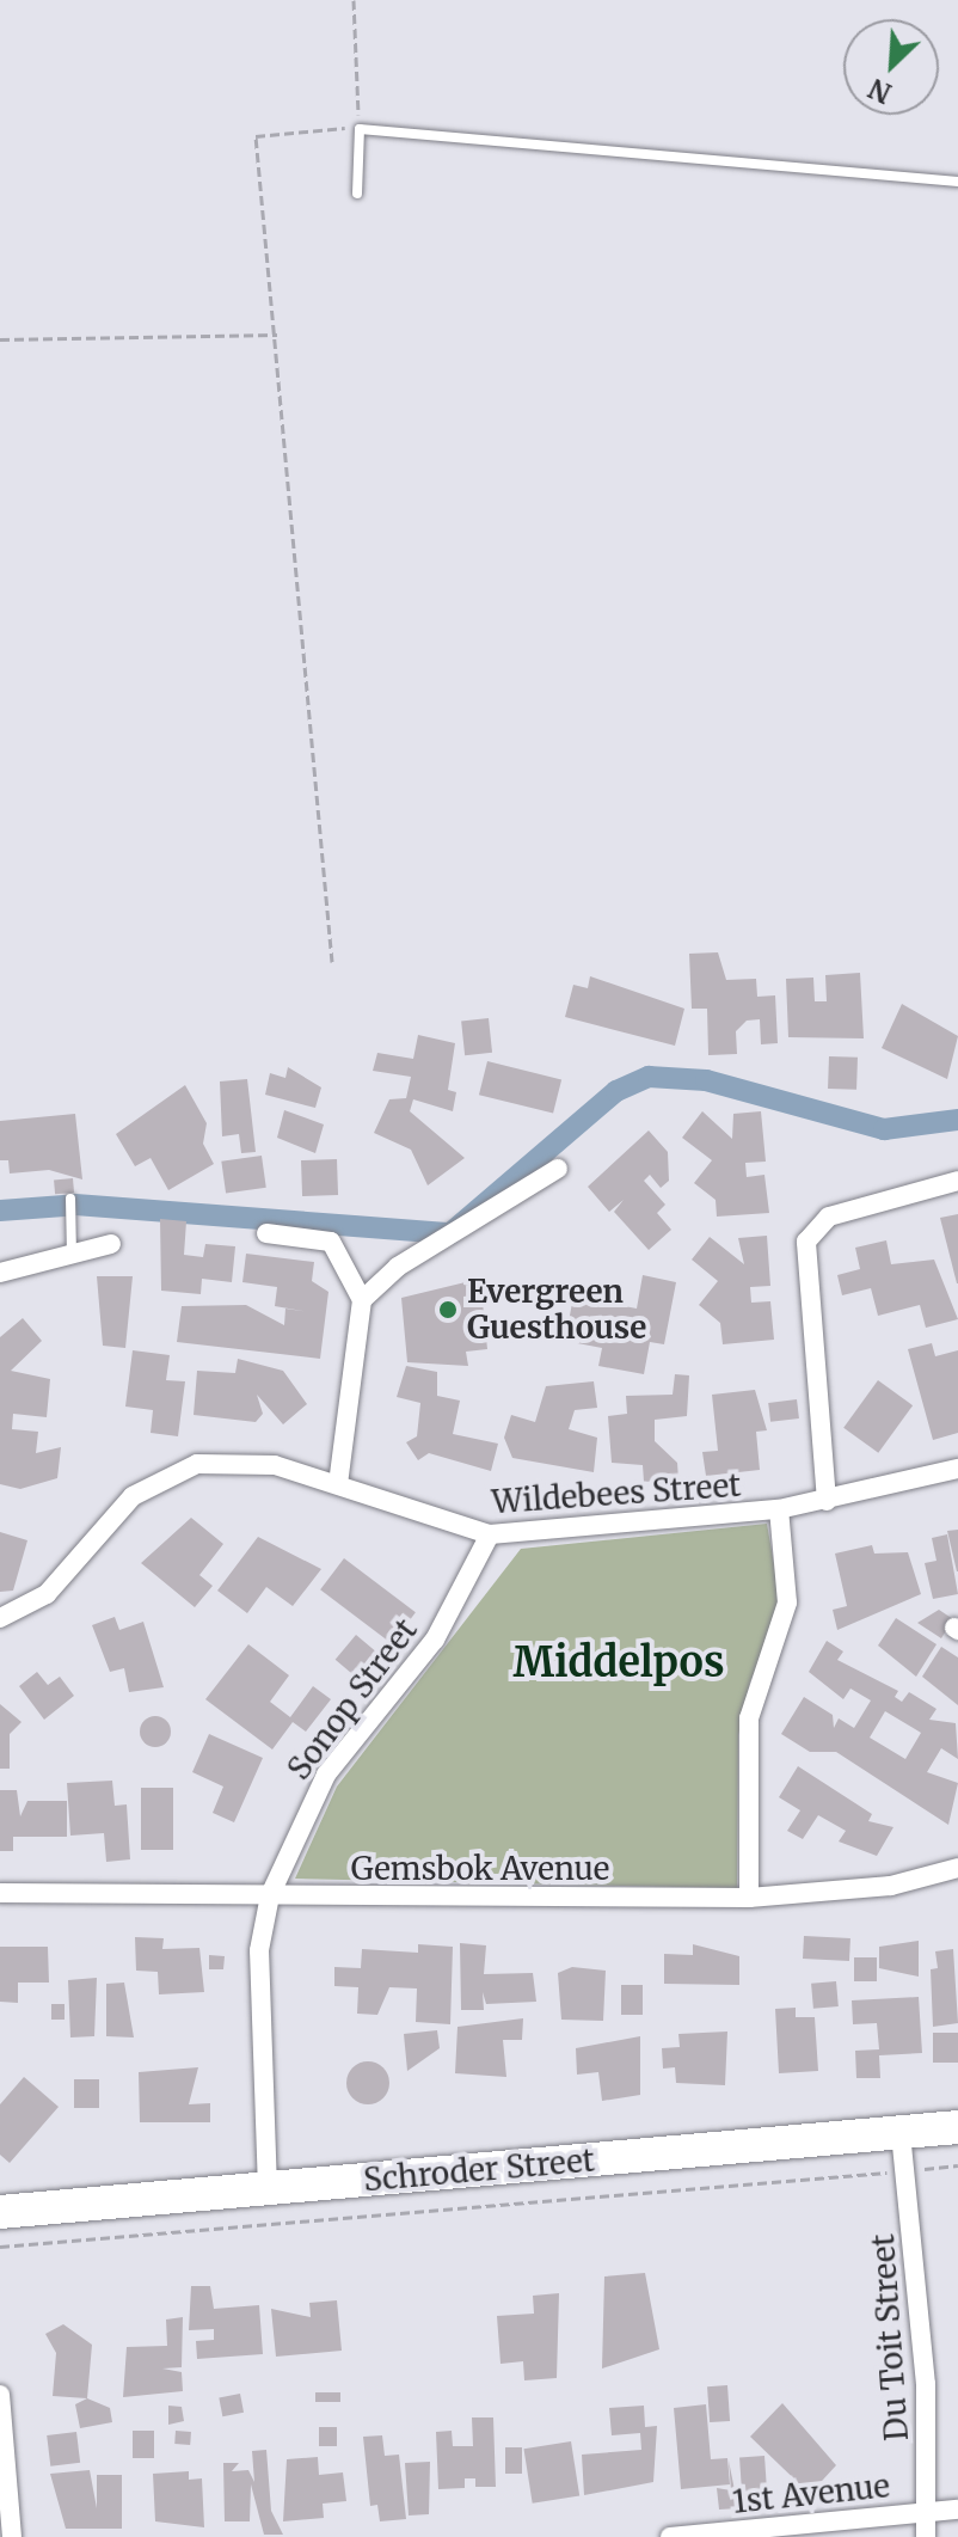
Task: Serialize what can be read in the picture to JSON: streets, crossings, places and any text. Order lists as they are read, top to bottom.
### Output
{
  "streets": {
    "highway": ["Schroder Street"],
    "street": [
      "Wildebees Street",
      "Sonop Street",
      "Gemsbok Avenue",
      "Du Toit Street",
      "1st Avenue"
    ]
  },
  "crossings": [
    ["Wildebees Street", "Sonop Street"],
    ["Sonop Street", "Gemsbok Avenue"],
    ["Sonop Street", "Schroder Street"],
    ["Schroder Street", "Du Toit Street"],
    ["Du Toit Street", "1st Avenue"]
  ],
  "districts": ["Middelpos"],
  "places": ["Evergreen Guesthouse"],
  "north": "bottom left"
}
